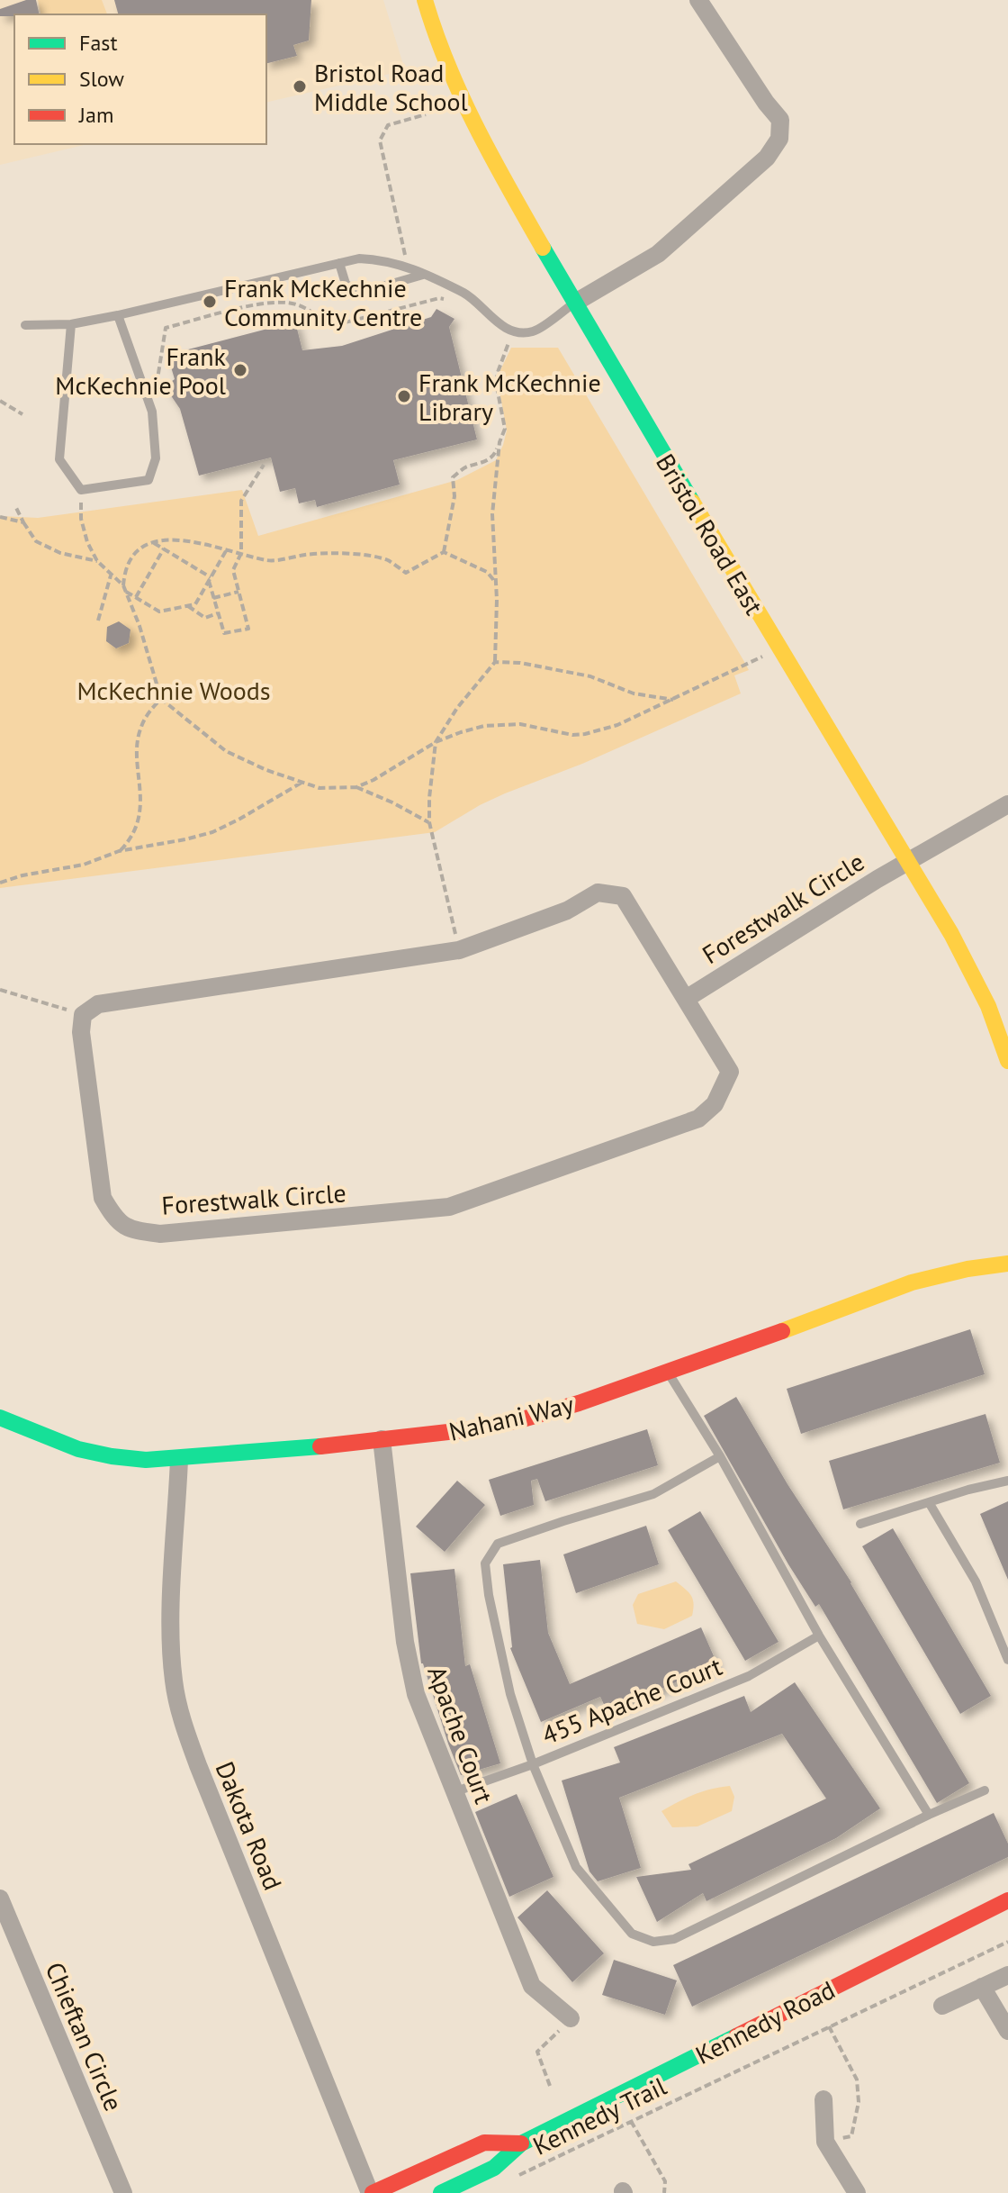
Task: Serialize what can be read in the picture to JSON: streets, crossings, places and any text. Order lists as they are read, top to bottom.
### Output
{
  "streets": {
    "street": [
      "Bristol Road East",
      "Forestwalk Circle",
      "Nahani Way",
      "Apache Court",
      "Dakota Road",
      "Kennedy Road",
      "Chieftan Circle"
    ],
    "lane": ["455 Apache Court"],
    "path": ["Kennedy Trail"]
  },
  "crossings": [
    ["Bristol Road East", "Forestwalk Circle"],
    ["Nahani Way", "Apache Court"],
    ["Nahani Way", "Dakota Road"],
    ["455 Apache Court", "Apache Court"],
    ["Dakota Road", "Kennedy Road"]
  ],
  "parks": ["McKechnie Woods"],
  "places": [
    "Bristol Road Middle School",
    "Frank McKechnie Community Centre",
    "Frank McKechnie Pool",
    "Frank McKechnie Library"
  ],
  "legend": ["Fast", "Slow", "Jam"]
}
